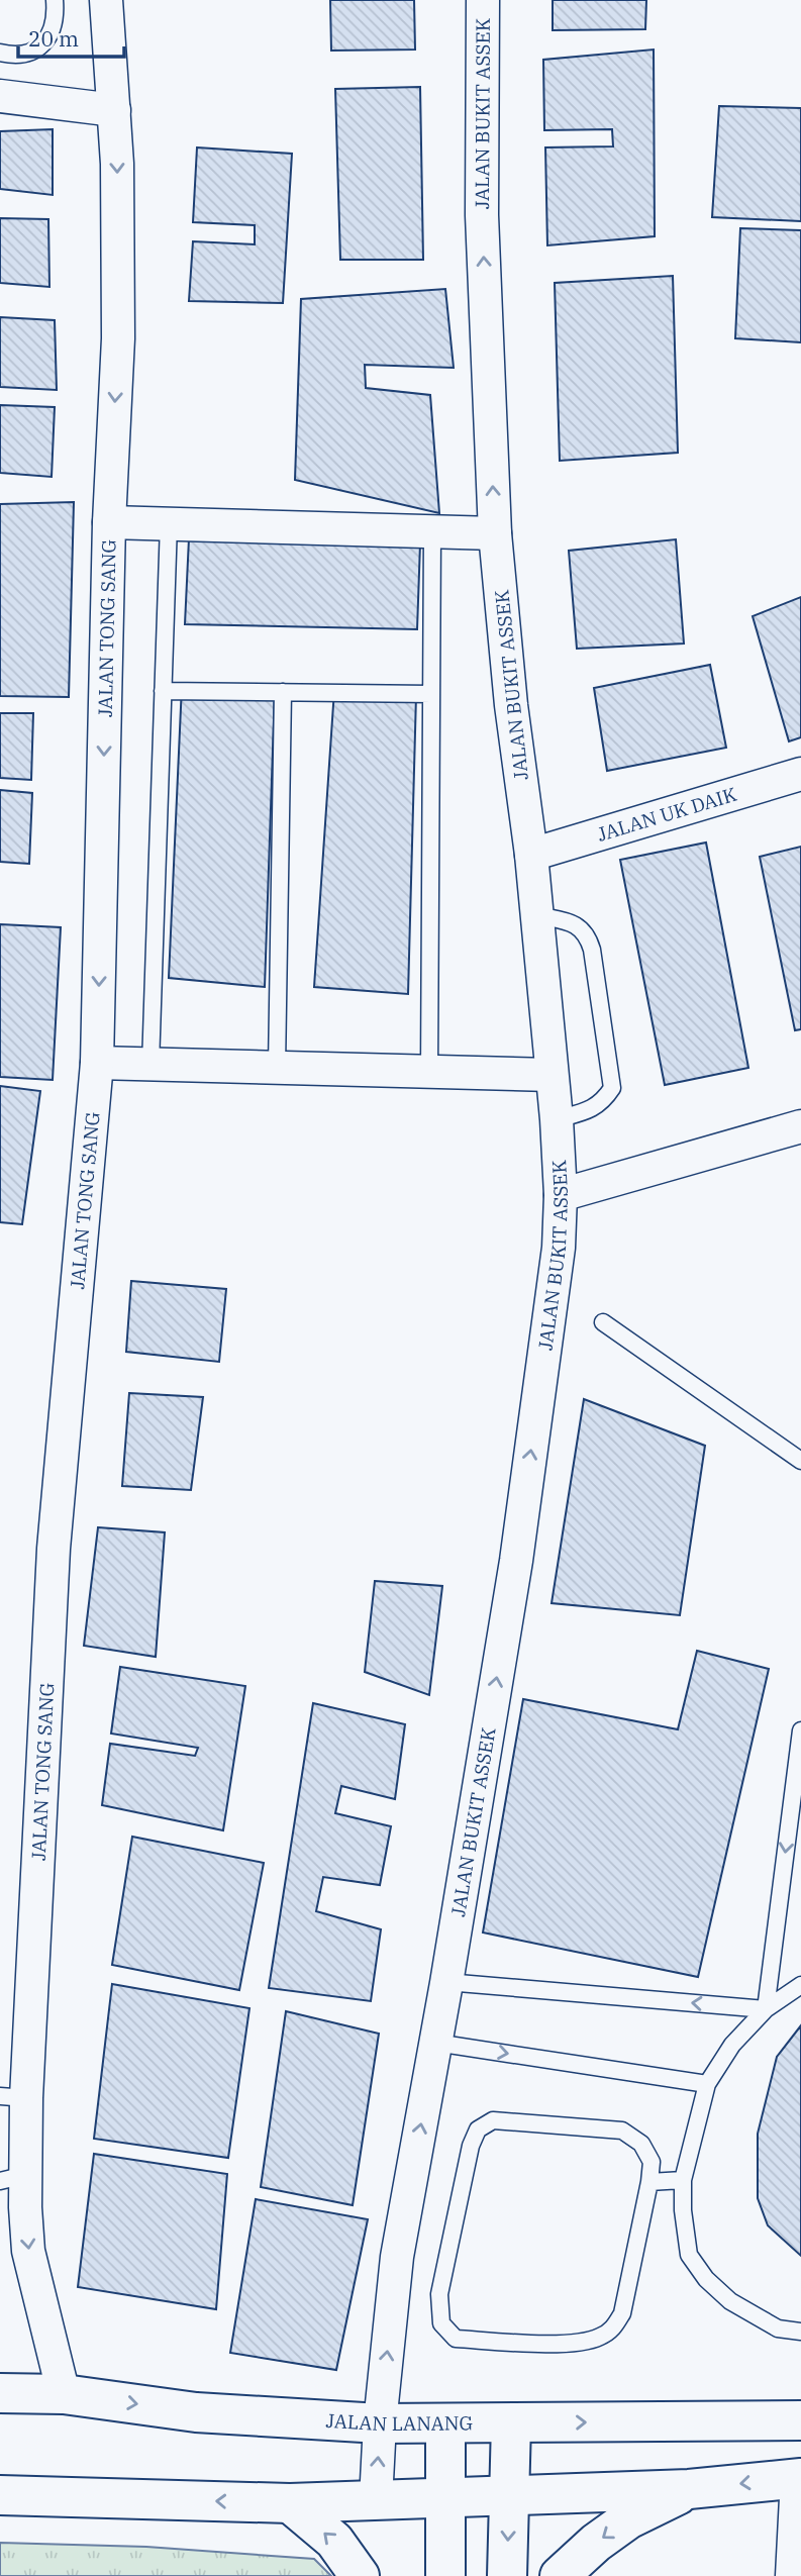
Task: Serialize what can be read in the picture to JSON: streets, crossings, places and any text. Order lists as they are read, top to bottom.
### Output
{
  "streets": {
    "main road": ["JALAN LANANG"],
    "street": ["JALAN BUKIT ASSEK", "JALAN TONG SANG", "JALAN UK DAIK"]
  },
  "crossings": [
    ["JALAN BUKIT ASSEK", "JALAN UK DAIK"],
    ["JALAN BUKIT ASSEK", "JALAN LANANG"],
    ["JALAN TONG SANG", "JALAN LANANG"]
  ],
  "one_way": ["JALAN BUKIT ASSEK", "JALAN TONG SANG"],
  "scale_bar": "20 m"
}
